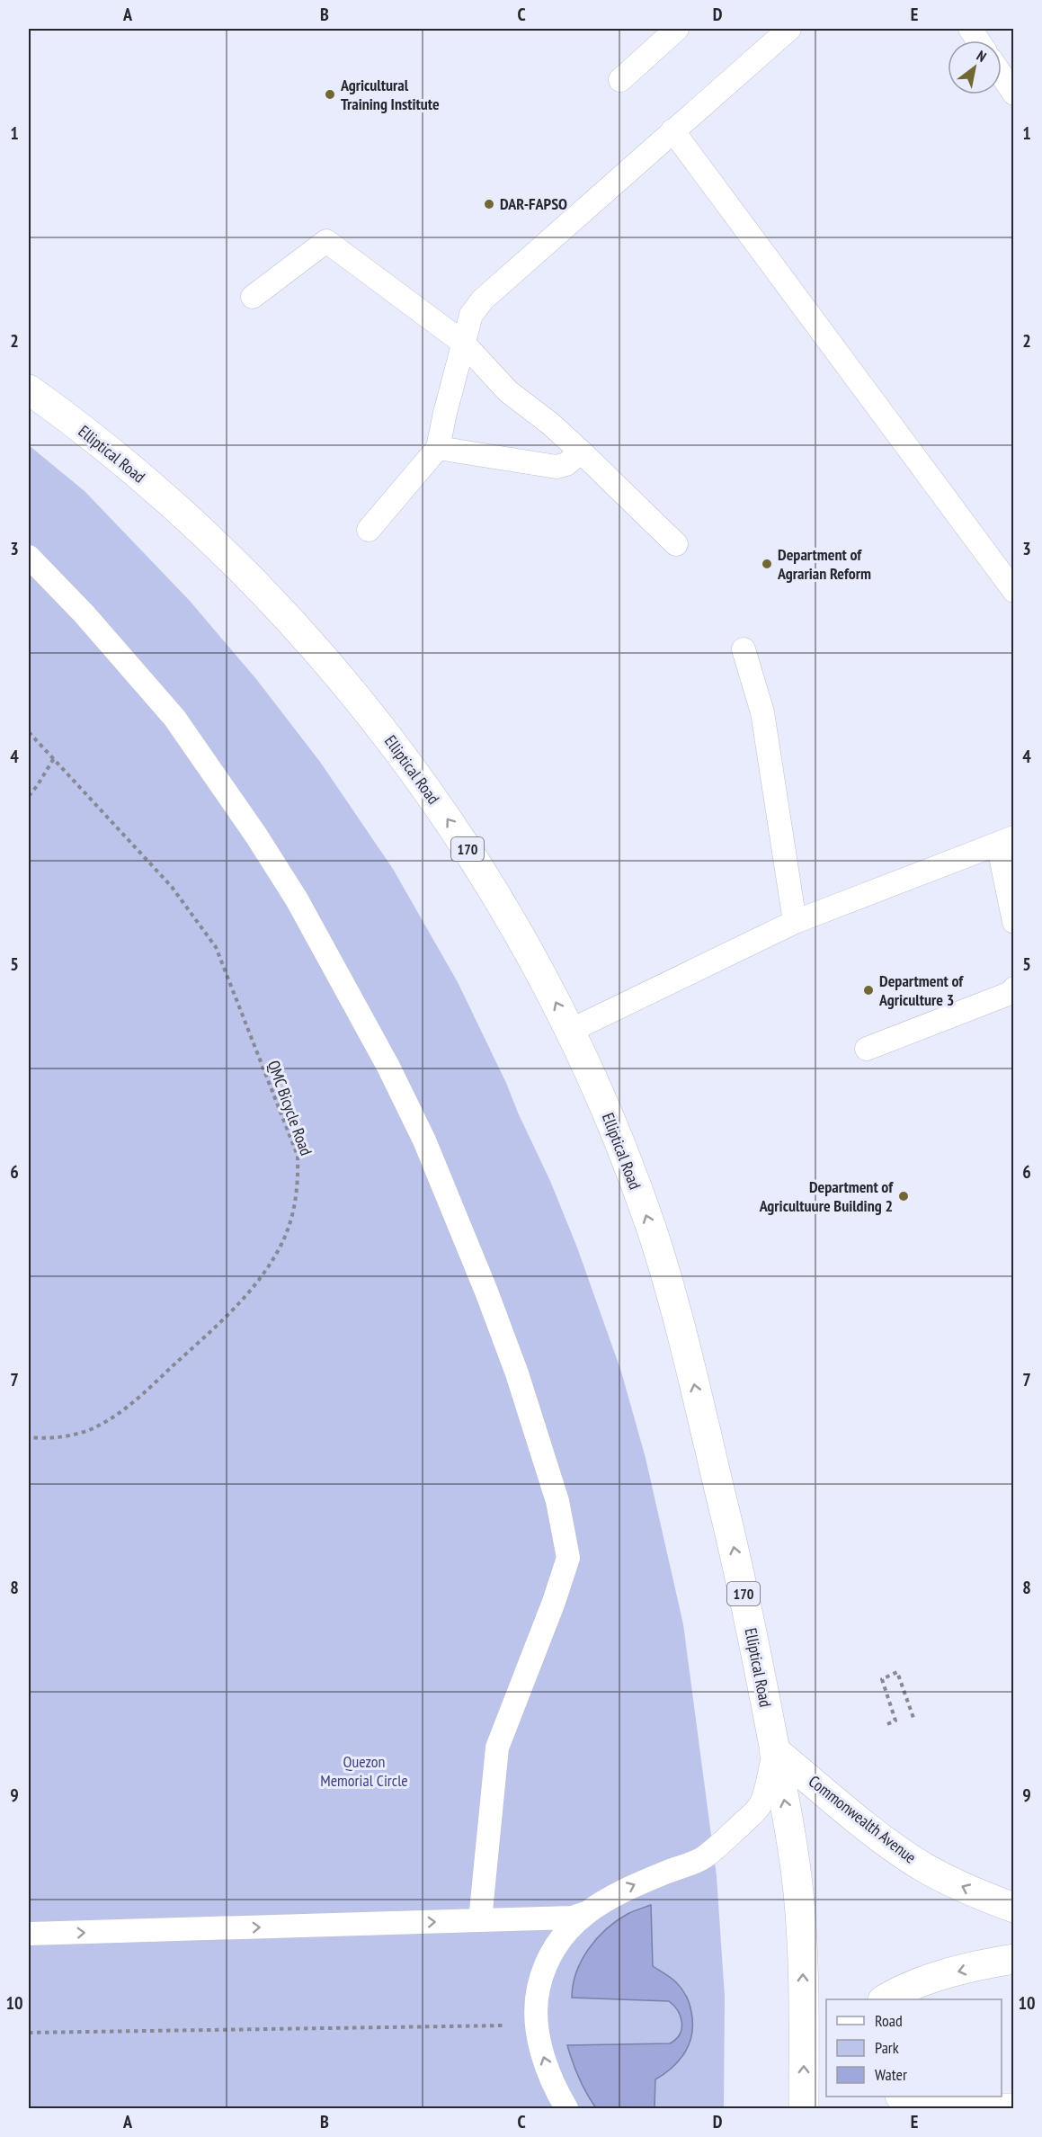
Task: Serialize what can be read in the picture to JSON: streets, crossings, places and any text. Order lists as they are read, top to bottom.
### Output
{
  "streets": {
    "main road": ["Elliptical Road", "170", "Commonwealth Avenue"],
    "path": ["QMC Bicycle Road"]
  },
  "crossings": [
    ["Elliptical Road", "Commonwealth Avenue"]
  ],
  "one_way": ["Elliptical Road", "Commonwealth Avenue"],
  "parks": ["Quezon Memorial Circle"],
  "places": [
    "Agricultural Training Institute",
    "DAR-FAPSO",
    "Department of Agrarian Reform",
    "Department of Agriculture 3",
    "Department of Agricultuure Building 2"
  ],
  "legend": ["Road", "Park", "Water"],
  "north": "top right",
  "grid": {
    "columns": [
      "A",
      "B",
      "C",
      "D",
      "E"
    ],
    "rows": [
      "1",
      "2",
      "3",
      "4",
      "5",
      "6",
      "7",
      "8",
      "9",
      "10"
    ]
  }
}
